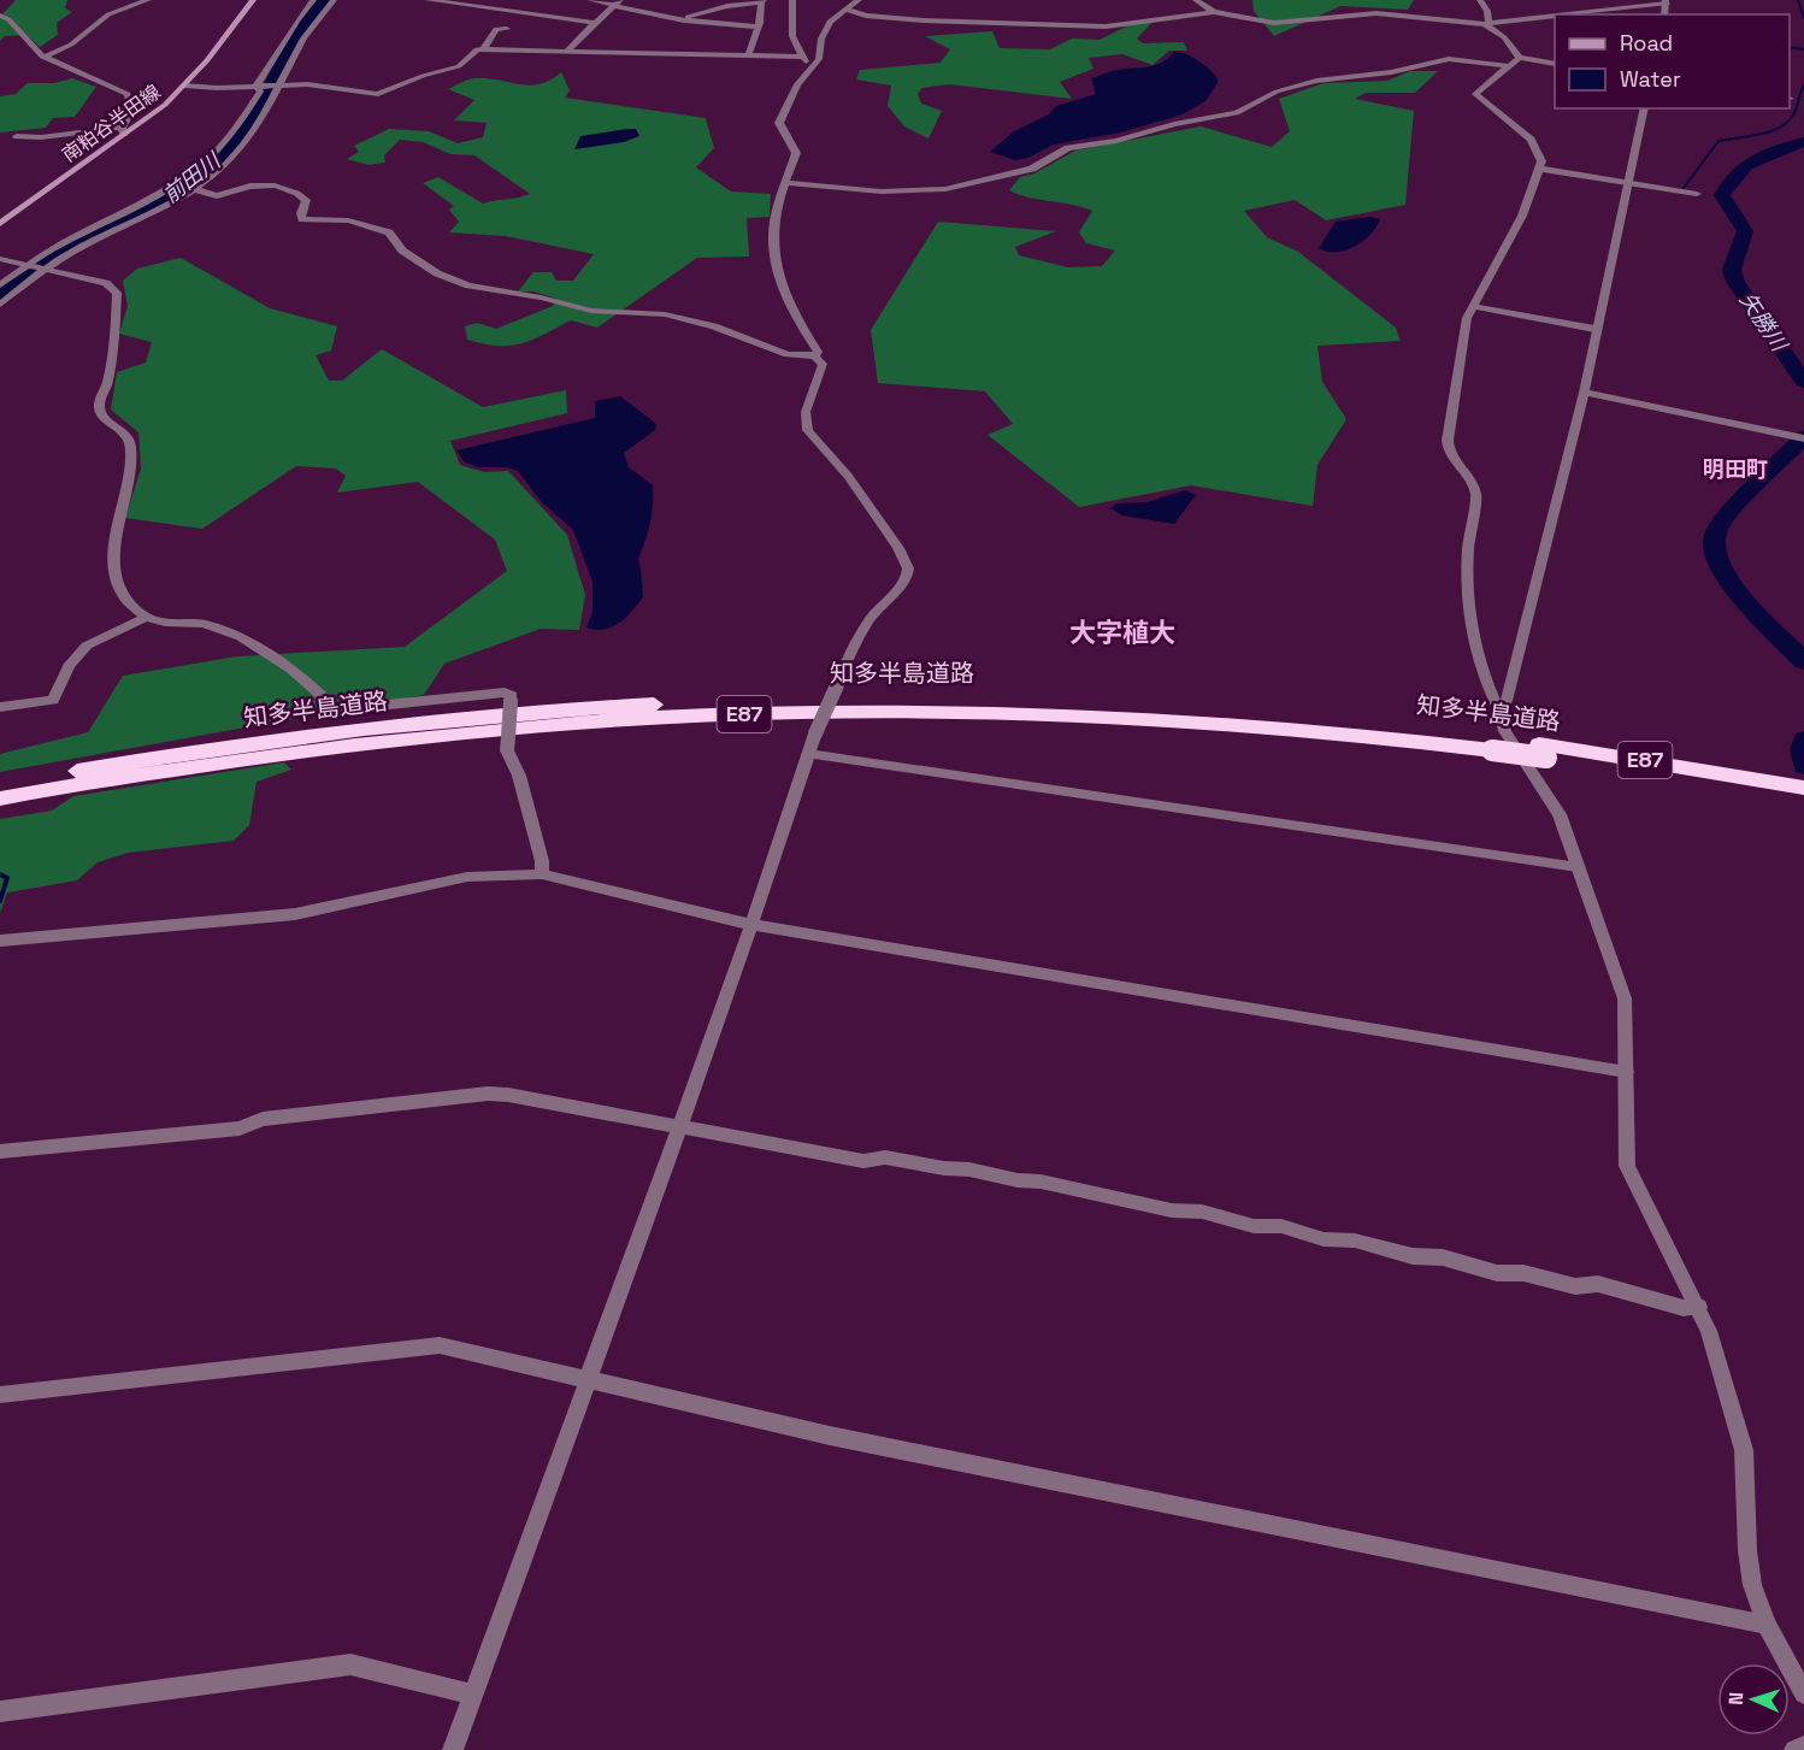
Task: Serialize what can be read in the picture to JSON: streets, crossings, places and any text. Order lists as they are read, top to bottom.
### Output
{
  "streets": {
    "highway": ["知多半島道路", "E87"],
    "main road": ["南粕谷半田線"]
  },
  "districts": ["明田町", "大字植大"],
  "water": ["前田川", "矢勝川"],
  "legend": ["Road", "Water"],
  "north": "left"
}
